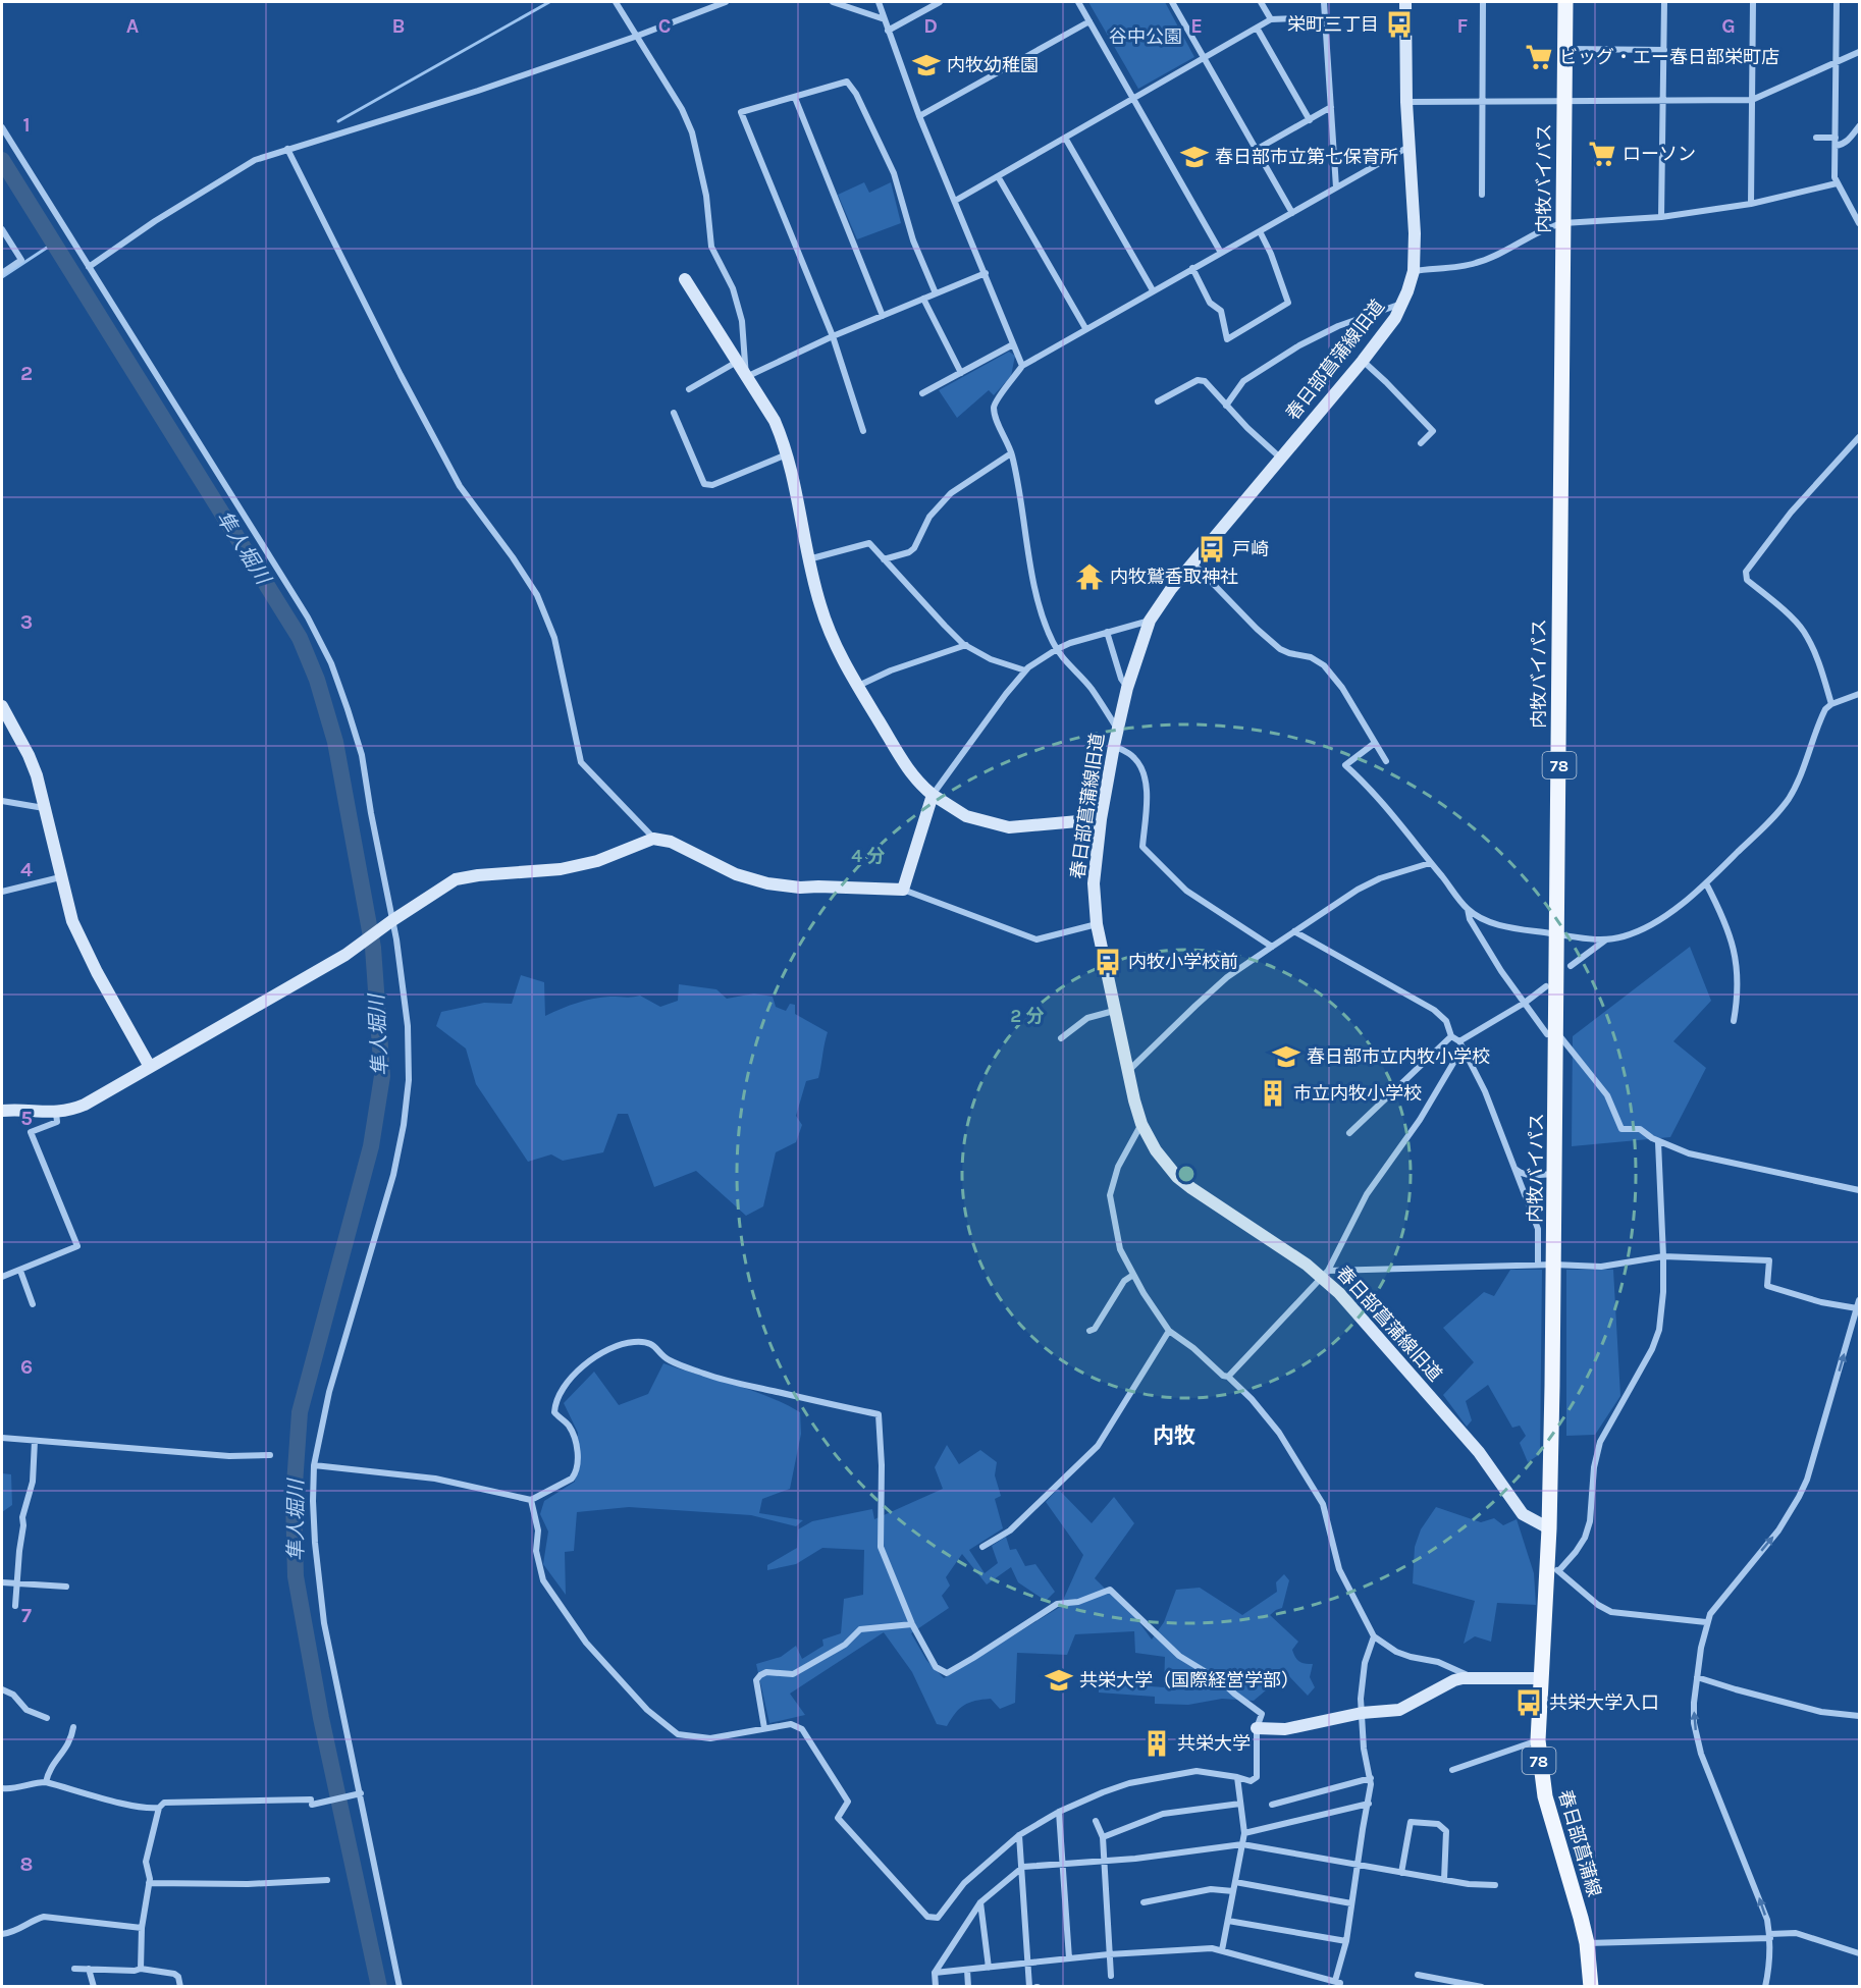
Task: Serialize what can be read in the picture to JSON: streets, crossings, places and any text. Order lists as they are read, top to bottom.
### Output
{
  "streets": {
    "main road": ["内牧バイパス", "78", "春日部菖蒲線"],
    "street": ["春日部菖蒲線旧道"]
  },
  "crossings": [
    ["内牧バイパス", "春日部菖蒲線旧道"],
    ["内牧バイパス", "春日部菖蒲線"],
    ["春日部菖蒲線旧道", "春日部菖蒲線"]
  ],
  "districts": ["内牧"],
  "water": ["隼人堀川"],
  "parks": ["谷中公園"],
  "places": {
    "bus stop": [
      "栄町三丁目",
      "戸崎",
      "内牧小学校前",
      "共栄大学入口"
    ],
    "supermarket": ["ビッグ・エー春日部栄町店", "ローソン"],
    "school or university": [
      "内牧幼稚園",
      "春日部市立第七保育所",
      "春日部市立内牧小学校",
      "共栄大学（国際経営学部）"
    ],
    "temple": ["内牧鷲香取神社"],
    "building": ["市立内牧小学校", "共栄大学"]
  },
  "grid": {
    "columns": [
      "A",
      "B",
      "C",
      "D",
      "E",
      "F",
      "G"
    ],
    "rows": [
      "1",
      "2",
      "3",
      "4",
      "5",
      "6",
      "7",
      "8"
    ]
  },
  "rings": ["4 分", "2 分"]
}
